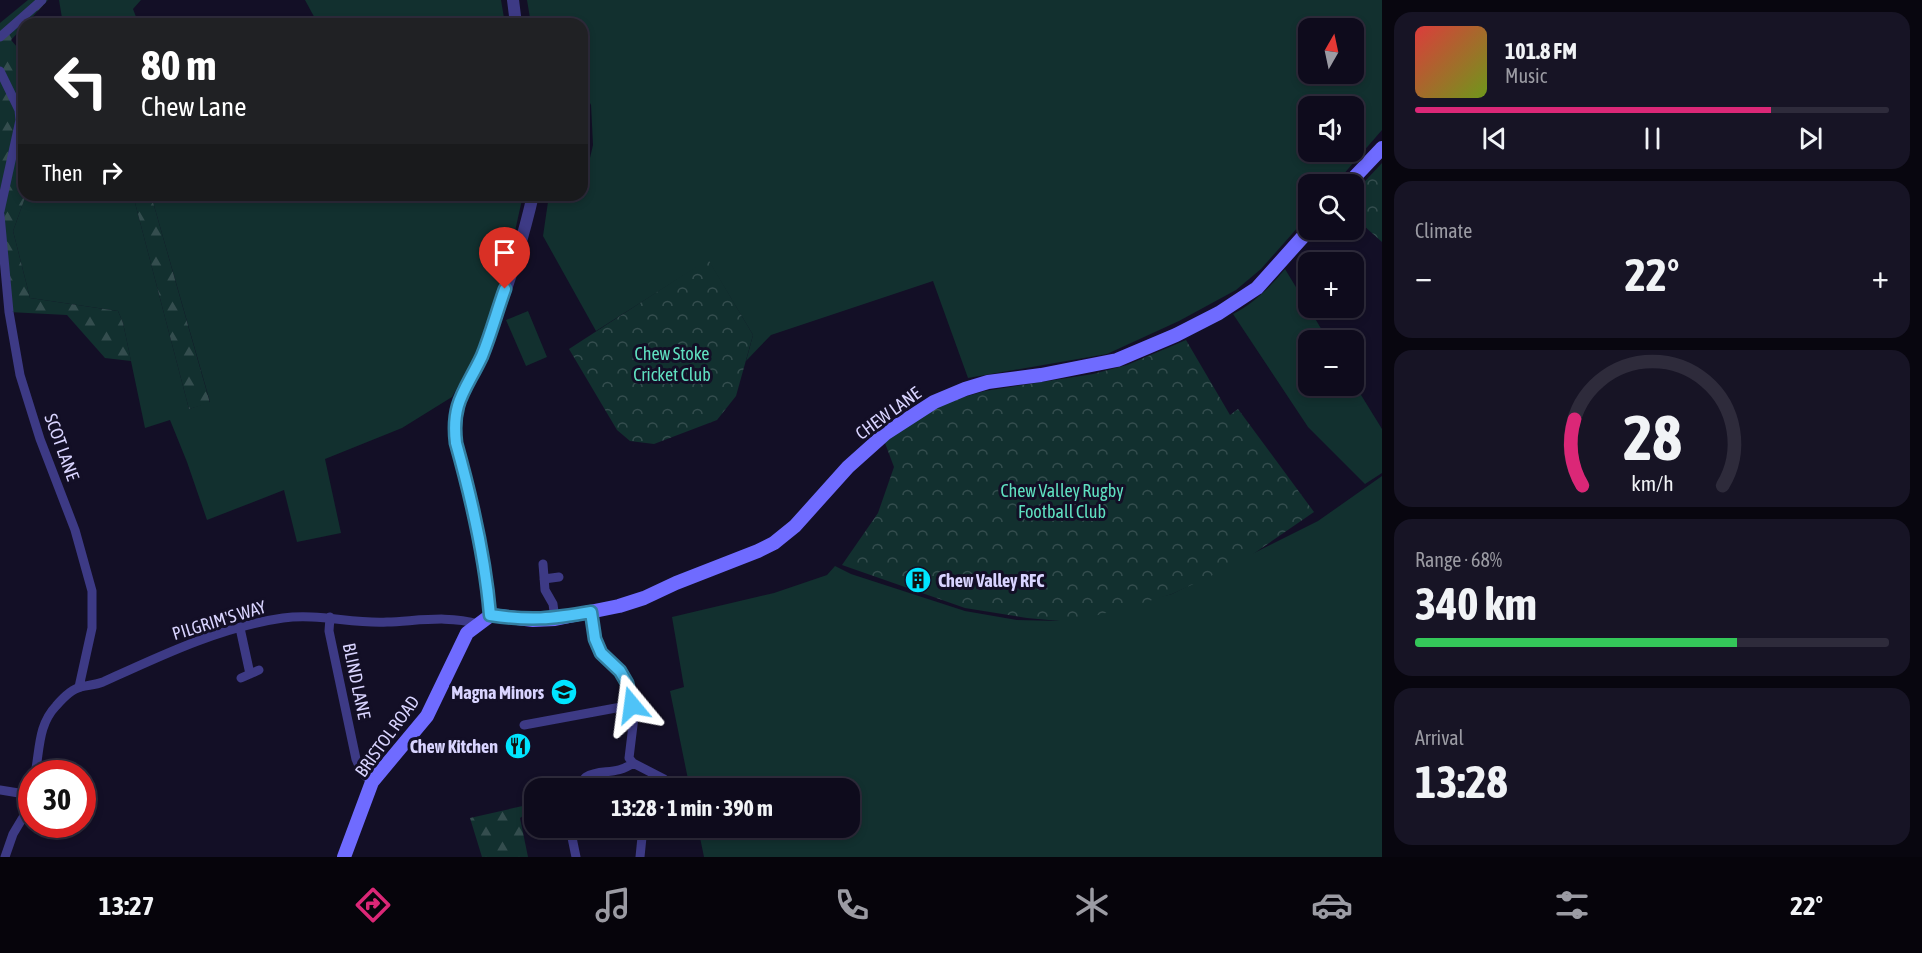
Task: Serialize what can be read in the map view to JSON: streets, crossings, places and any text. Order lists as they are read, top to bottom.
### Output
{
  "streets": {
    "main road": ["CHEW LANE", "BRISTOL ROAD"],
    "street": ["SCOT LANE", "PILGRIM'S WAY", "BLIND LANE"]
  },
  "crossings": [
    ["CHEW LANE", "BRISTOL ROAD"],
    ["SCOT LANE", "PILGRIM'S WAY"],
    ["PILGRIM'S WAY", "BLIND LANE"],
    ["PILGRIM'S WAY", "BRISTOL ROAD"],
    ["BLIND LANE", "BRISTOL ROAD"]
  ],
  "parks": ["Chew Stoke Cricket Club", "Chew Valley Rugby Football Club"],
  "places": {
    "building": ["Chew Valley RFC"],
    "school or university": ["Magna Minors"],
    "restaurant": ["Chew Kitchen"]
  },
  "north": "top",
  "page": {
    "map_buttons": ["+", "−"],
    "turn": ["80 m", "Chew Lane"],
    "song": ["101.8 FM", "Music"],
    "then": "Then",
    "tile": [
      "Climate",
      ["Range · 68%", "340 km"],
      ["Arrival", "13:28"]
    ],
    "heat": ["−", "22°", "+"],
    "limit": "30",
    "trip": "13:28 · 1 min · 390 m",
    "tabs": ["13:27", "22°"],
    "gauge": ["28", "km/h"]
  }
}
